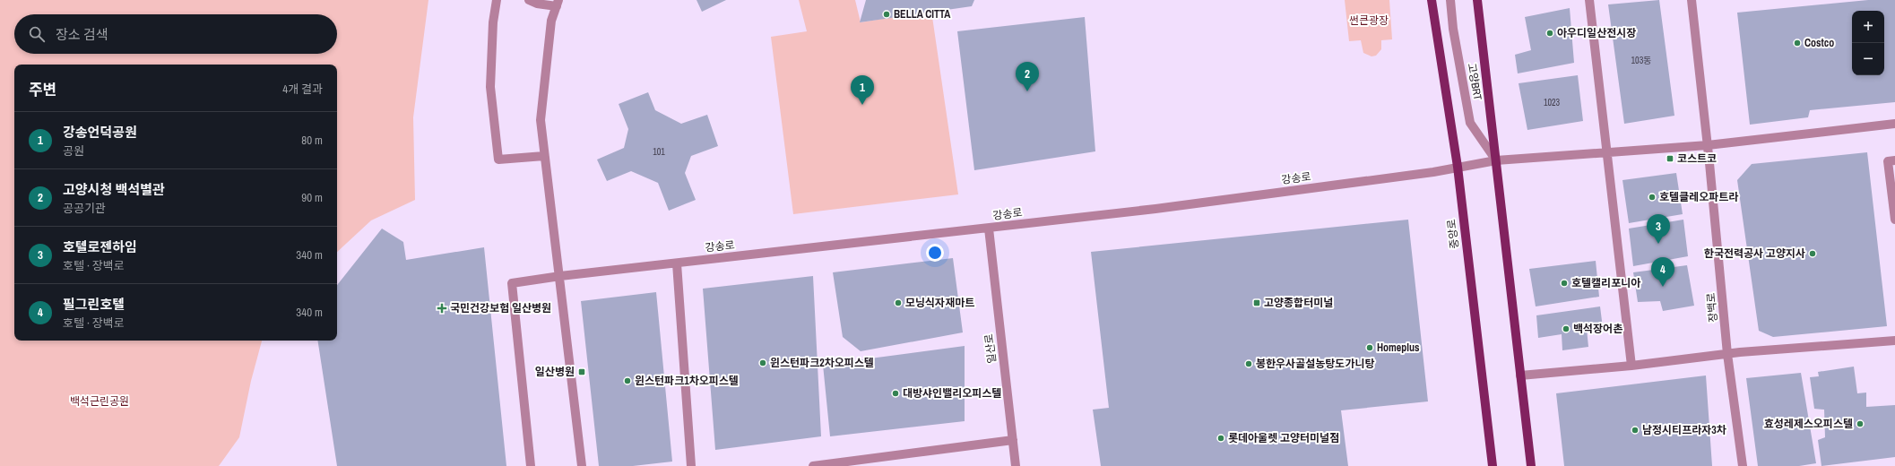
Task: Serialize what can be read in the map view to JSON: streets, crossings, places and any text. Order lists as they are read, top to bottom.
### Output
{
  "streets": {
    "main road": ["중앙로"],
    "street": [
      "고양BRT",
      "강송로",
      "장백로",
      "일산로"
    ]
  },
  "crossings": [
    ["강송로", "중앙로"],
    ["강송로", "일산로"]
  ],
  "parks": ["썬큰광장", "백석근린공원"],
  "places": {
    "other": [
      "BELLA CITTA",
      "아우디일산전시장",
      "Costco",
      "호텔클레오파트라",
      "한국전력공사 고양지사",
      "호텔캘리포니아",
      "모닝식자재마트",
      "백석장어촌",
      "Homeplus",
      "윈스턴파크2차오피스텔",
      "봉한우사골설농탕도가니탕",
      "윈스턴파크1차오피스텔",
      "대방샤인밸리오피스텔",
      "효성레제스오피스텔",
      "남정시티프라자3차",
      "롯데아울렛 고양터미널점"
    ],
    "transit": ["코스트코", "고양종합터미널", "일산병원"],
    "health": ["국민건강보험 일산병원"]
  },
  "house_numbers": ["103동", "1023", "101"],
  "page": {
    "map_buttons": ["+", "−"],
    "search": "장소 검색",
    "pins": [
      "2",
      "1",
      "3",
      "4"
    ],
    "heading": ["주변", "4개 결과"],
    "list": [
      {
        "mark": "1",
        "name": "강송언덕공원",
        "note": "공원",
        "value": "80 m"
      },
      {
        "mark": "2",
        "name": "고양시청 백석별관",
        "note": "공공기관",
        "value": "90 m"
      },
      {
        "mark": "3",
        "name": "호텔로젠하임",
        "note": "호텔 · 장백로",
        "value": "340 m"
      },
      {
        "mark": "4",
        "name": "필그린호텔",
        "note": "호텔 · 장백로",
        "value": "340 m"
      }
    ]
  }
}
